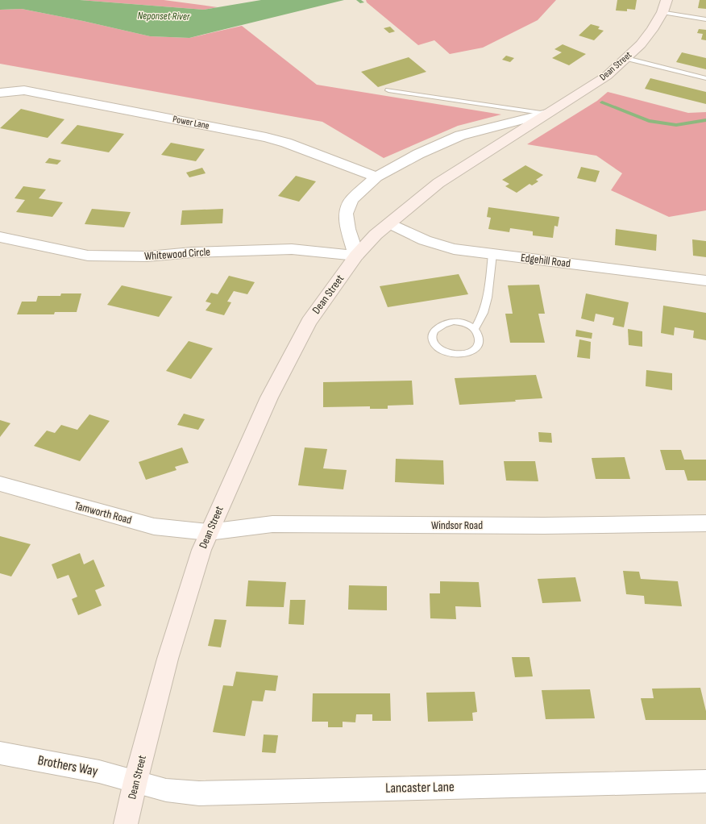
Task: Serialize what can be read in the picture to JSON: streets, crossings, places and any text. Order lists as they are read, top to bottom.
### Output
{
  "streets": {
    "main road": ["Dean Street"],
    "street": [
      "Power Lane",
      "Whitewood Circle",
      "Edgehill Road",
      "Tamworth Road",
      "Windsor Road",
      "Brothers Way",
      "Lancaster Lane"
    ]
  },
  "crossings": [
    ["Dean Street", "Power Lane"],
    ["Dean Street", "Whitewood Circle"],
    ["Dean Street", "Edgehill Road"],
    ["Dean Street", "Tamworth Road"],
    ["Dean Street", "Windsor Road"],
    ["Dean Street", "Brothers Way"],
    ["Dean Street", "Lancaster Lane"],
    ["Tamworth Road", "Windsor Road"],
    ["Brothers Way", "Lancaster Lane"]
  ],
  "water": ["Neponset River"]
}
